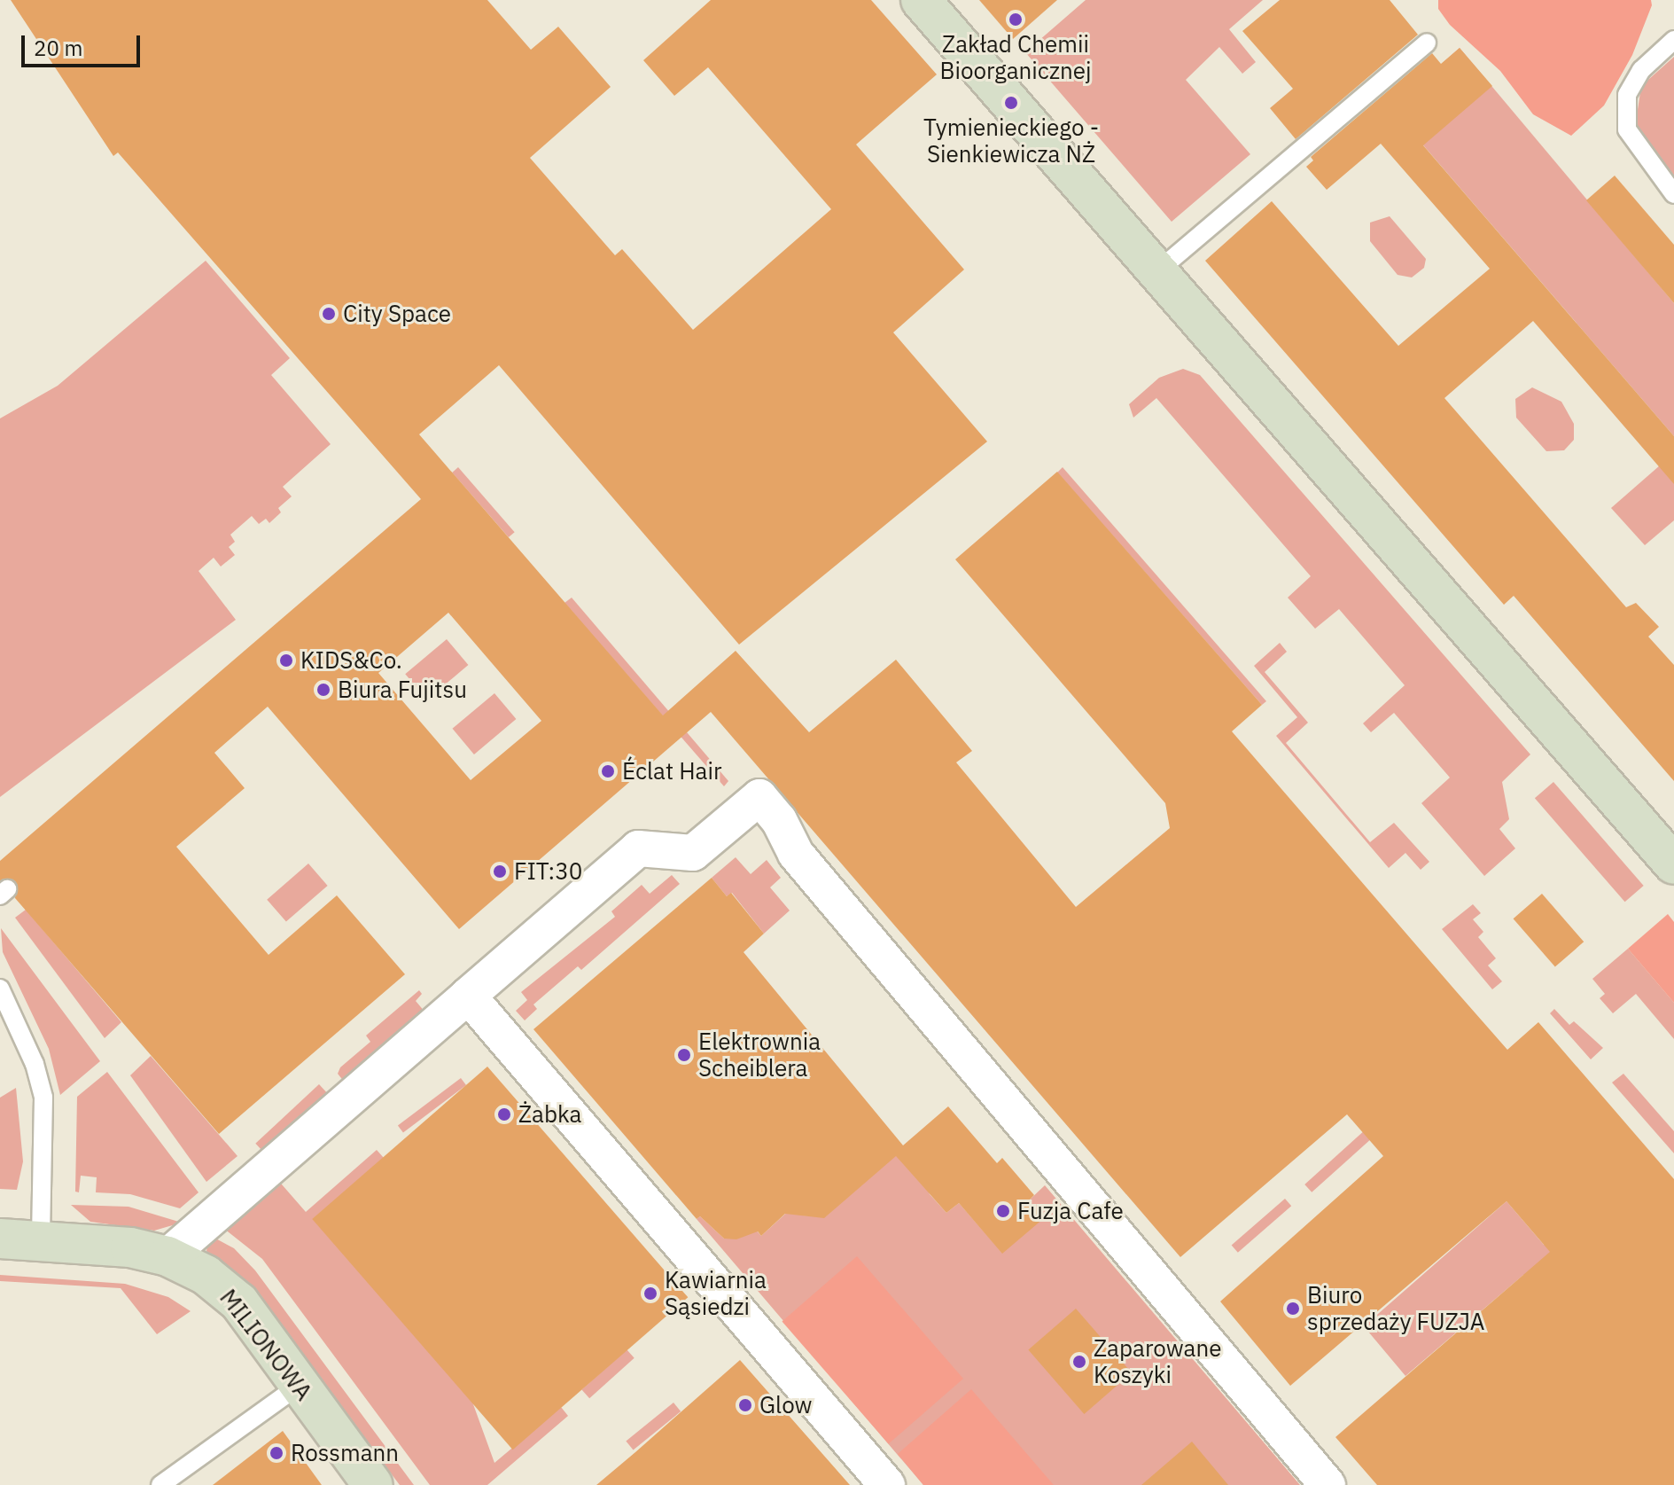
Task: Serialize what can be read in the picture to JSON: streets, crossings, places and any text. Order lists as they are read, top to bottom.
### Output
{
  "streets": {
    "street": ["MILIONOWA"]
  },
  "places": [
    "Zakład Chemii Bioorganicznej",
    "Tymienieckiego - Sienkiewicza NŻ",
    "City Space",
    "KIDS&Co.",
    "Biura Fujitsu",
    "Éclat Hair",
    "FIT:30",
    "Elektrownia Scheiblera",
    "Żabka",
    "Fuzja Cafe",
    "Kawiarnia Sąsiedzi",
    "Biuro sprzedaży FUZJA",
    "Zaparowane Koszyki",
    "Glow",
    "Rossmann"
  ],
  "scale_bar": "20 m"
}
